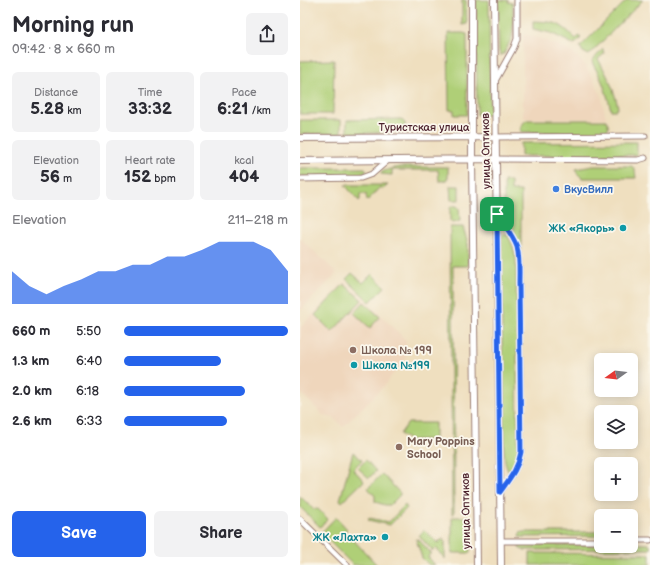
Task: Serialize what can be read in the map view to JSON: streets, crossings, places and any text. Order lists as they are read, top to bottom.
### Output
{
  "streets": {
    "street": ["Туристская улица", "улица Оптиков"]
  },
  "crossings": [
    ["Туристская улица", "улица Оптиков"]
  ],
  "places": [
    "ВкусВилл",
    "ЖК «Якорь»",
    "Школа № 199",
    "Школа №199",
    "Mary Poppins School",
    "ЖК «Лахта»"
  ],
  "north": "left",
  "page": {
    "heading": ["Morning run", "09:42 · 8 × 660 m"],
    "stats": [
      ["Distance", "5.28 km"],
      ["Time", "33:32"],
      ["Pace", "6:21 /km"],
      ["Elevation", "56 m"],
      ["Heart rate", "152 bpm"],
      ["kcal", "404"]
    ],
    "chart": ["Elevation", "211–218 m"],
    "list": [
      {
        "name": "660 m",
        "note": "5:50"
      },
      {
        "name": "1.3 km",
        "note": "6:40"
      },
      {
        "name": "2.0 km",
        "note": "6:18"
      },
      {
        "name": "2.6 km",
        "note": "6:33"
      }
    ],
    "map_buttons": ["+", "−"],
    "buttons": ["Save", "Share"]
  }
}
